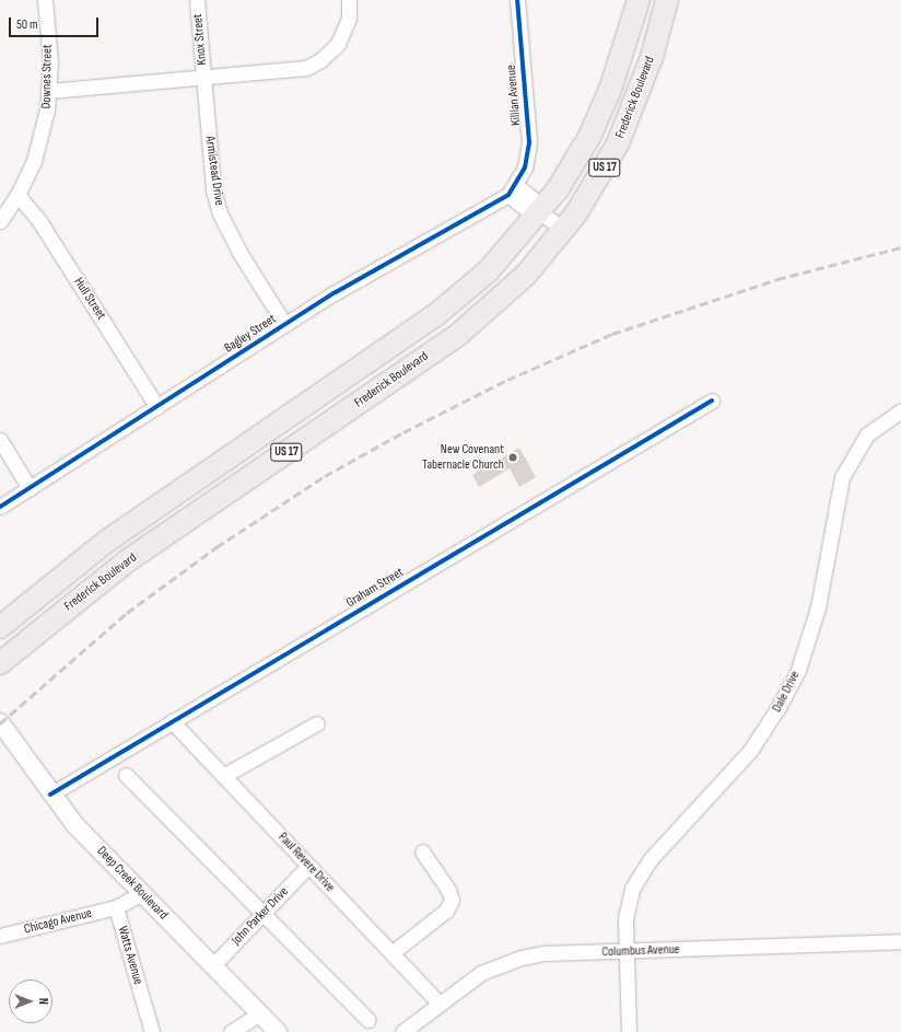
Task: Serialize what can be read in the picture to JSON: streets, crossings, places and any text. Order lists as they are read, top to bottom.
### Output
{
  "streets": {
    "main road": ["Frederick Boulevard", "US 17"],
    "street": [
      "Knox Street",
      "Downes Street",
      "Killian Avenue",
      "Armistead Drive",
      "Hull Street",
      "Bagley Street",
      "Graham Street",
      "Dale Drive",
      "Paul Revere Drive",
      "Deep Creek Boulevard",
      "John Parker Drive",
      "Chicago Avenue",
      "Columbus Avenue",
      "Watts Avenue"
    ]
  },
  "crossings": [
    ["Knox Street", "Armistead Drive"],
    ["Downes Street", "Hull Street"],
    ["Killian Avenue", "Bagley Street"],
    ["Armistead Drive", "Bagley Street"],
    ["Hull Street", "Bagley Street"],
    ["Graham Street", "Paul Revere Drive"],
    ["Graham Street", "Deep Creek Boulevard"],
    ["Dale Drive", "Columbus Avenue"],
    ["Paul Revere Drive", "John Parker Drive"],
    ["Paul Revere Drive", "Columbus Avenue"],
    ["Deep Creek Boulevard", "John Parker Drive"],
    ["Chicago Avenue", "Watts Avenue"]
  ],
  "places": ["New Covenant Tabernacle Church"],
  "scale_bar": "50 m",
  "north": "right"
}
